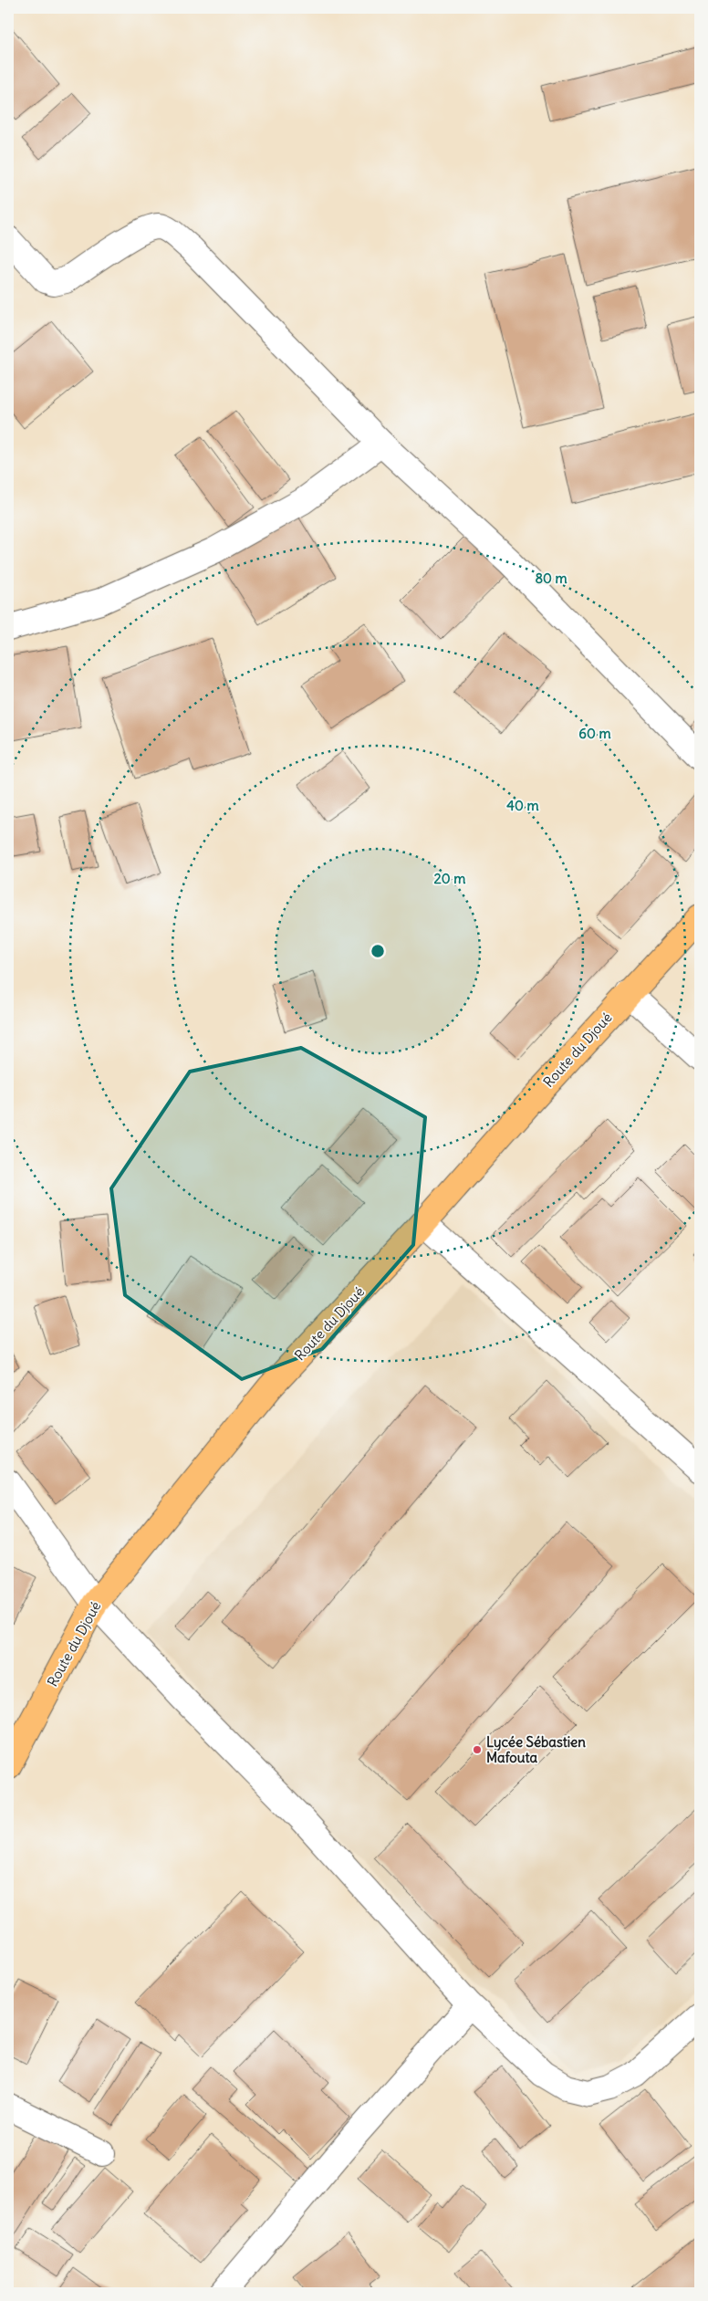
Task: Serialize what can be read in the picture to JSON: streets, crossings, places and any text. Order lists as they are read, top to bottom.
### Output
{
  "streets": {
    "main road": ["Route du Djoué"]
  },
  "places": ["Lycée Sébastien Mafouta"],
  "rings": [
    "80 m",
    "60 m",
    "40 m",
    "20 m"
  ]
}
